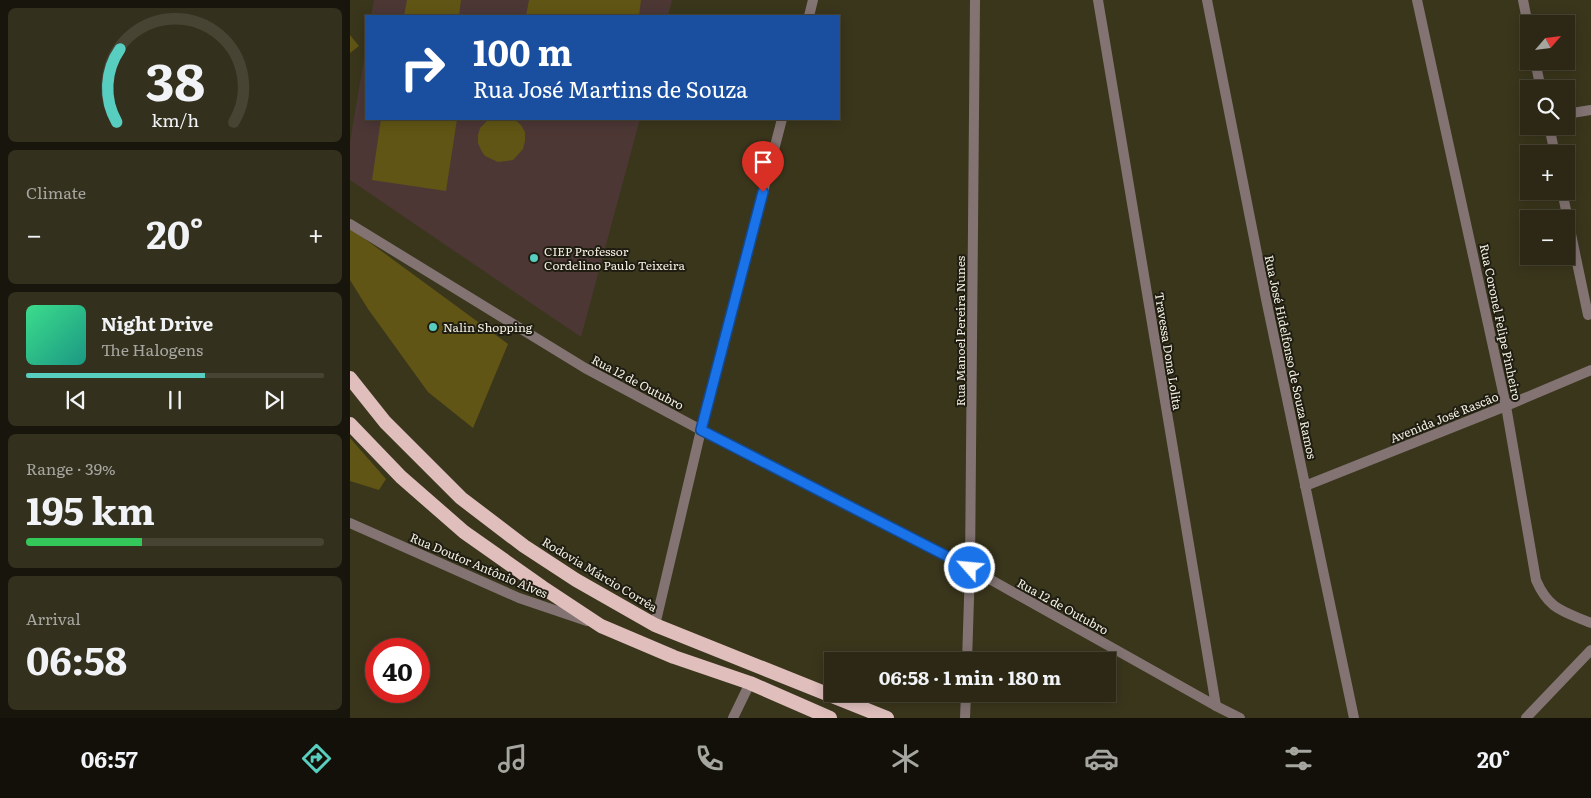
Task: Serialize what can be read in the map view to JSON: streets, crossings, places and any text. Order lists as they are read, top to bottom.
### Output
{
  "streets": {
    "highway": ["Rodovia Márcio Corrêa"],
    "street": [
      "Rua Coronel Felipe Pinheiro",
      "Rua Manoel Pereira Nunes",
      "Travessa Dona Lolita",
      "Rua José Hidelfonso de Souza Ramos",
      "Rua 12 de Outubro",
      "Avenida José Rascão",
      "Rua Doutor Antônio Alves"
    ]
  },
  "crossings": [
    ["Rua Coronel Felipe Pinheiro", "Avenida José Rascão"],
    ["Rua Manoel Pereira Nunes", "Rua 12 de Outubro"],
    ["Travessa Dona Lolita", "Rua 12 de Outubro"],
    ["Rua José Hidelfonso de Souza Ramos", "Avenida José Rascão"]
  ],
  "places": ["CIEP Professor Cordelino Paulo Teixeira", "Nalin Shopping"],
  "north": "top right",
  "page": {
    "map_buttons": ["+", "−"],
    "turn": ["100 m", "Rua José Martins de Souza"],
    "tile": [
      "Climate",
      ["Range · 39%", "195 km"],
      ["Arrival", "06:58"]
    ],
    "heat": ["−", "20°", "+"],
    "song": ["Night Drive", "The Halogens"],
    "limit": "40",
    "trip": "06:58 · 1 min · 180 m",
    "tabs": ["06:57", "20°"],
    "gauge": ["38", "km/h"]
  }
}
